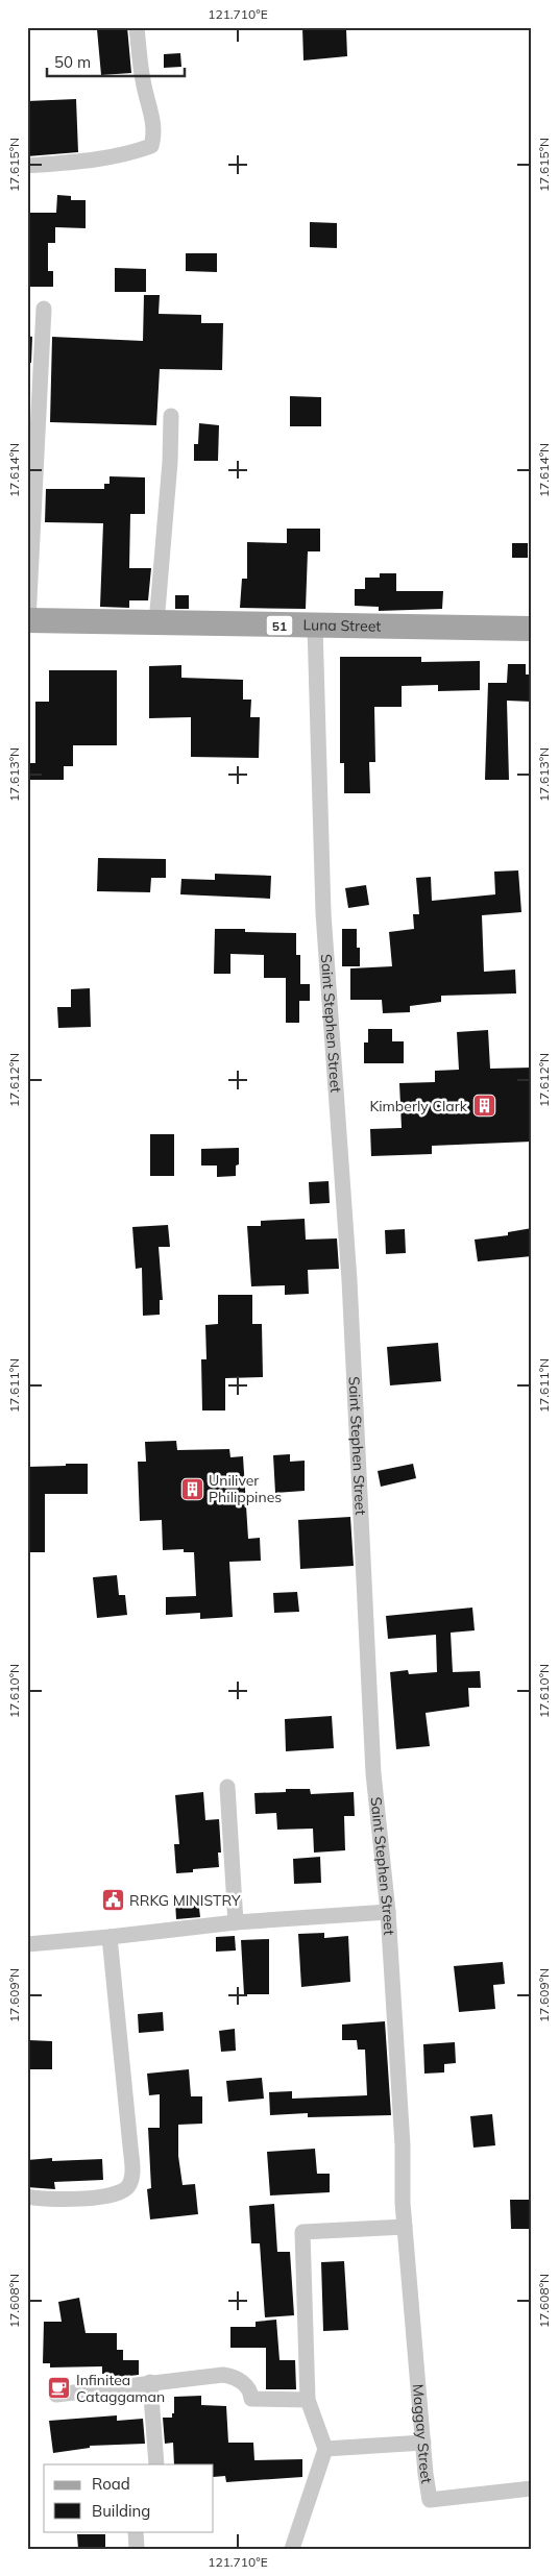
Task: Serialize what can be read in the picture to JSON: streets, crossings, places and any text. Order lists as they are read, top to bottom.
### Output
{
  "streets": {
    "main road": ["51", "Luna Street"],
    "street": ["Saint Stephen Street", "Maggay Street"]
  },
  "crossings": [
    ["Luna Street", "Saint Stephen Street"],
    ["Saint Stephen Street", "Maggay Street"]
  ],
  "places": {
    "building": ["Kimberly Clark", "Uniliver Philippines"],
    "public building": ["RRKG MINISTRY"],
    "cafe": ["Infinitea Cataggaman"]
  },
  "legend": ["Road", "Building"],
  "scale_bar": "50 m",
  "coordinates": [
    "121.710°E",
    "17.615°N",
    "17.614°N",
    "17.613°N",
    "17.612°N",
    "17.611°N",
    "17.610°N",
    "17.609°N",
    "17.608°N"
  ]
}
